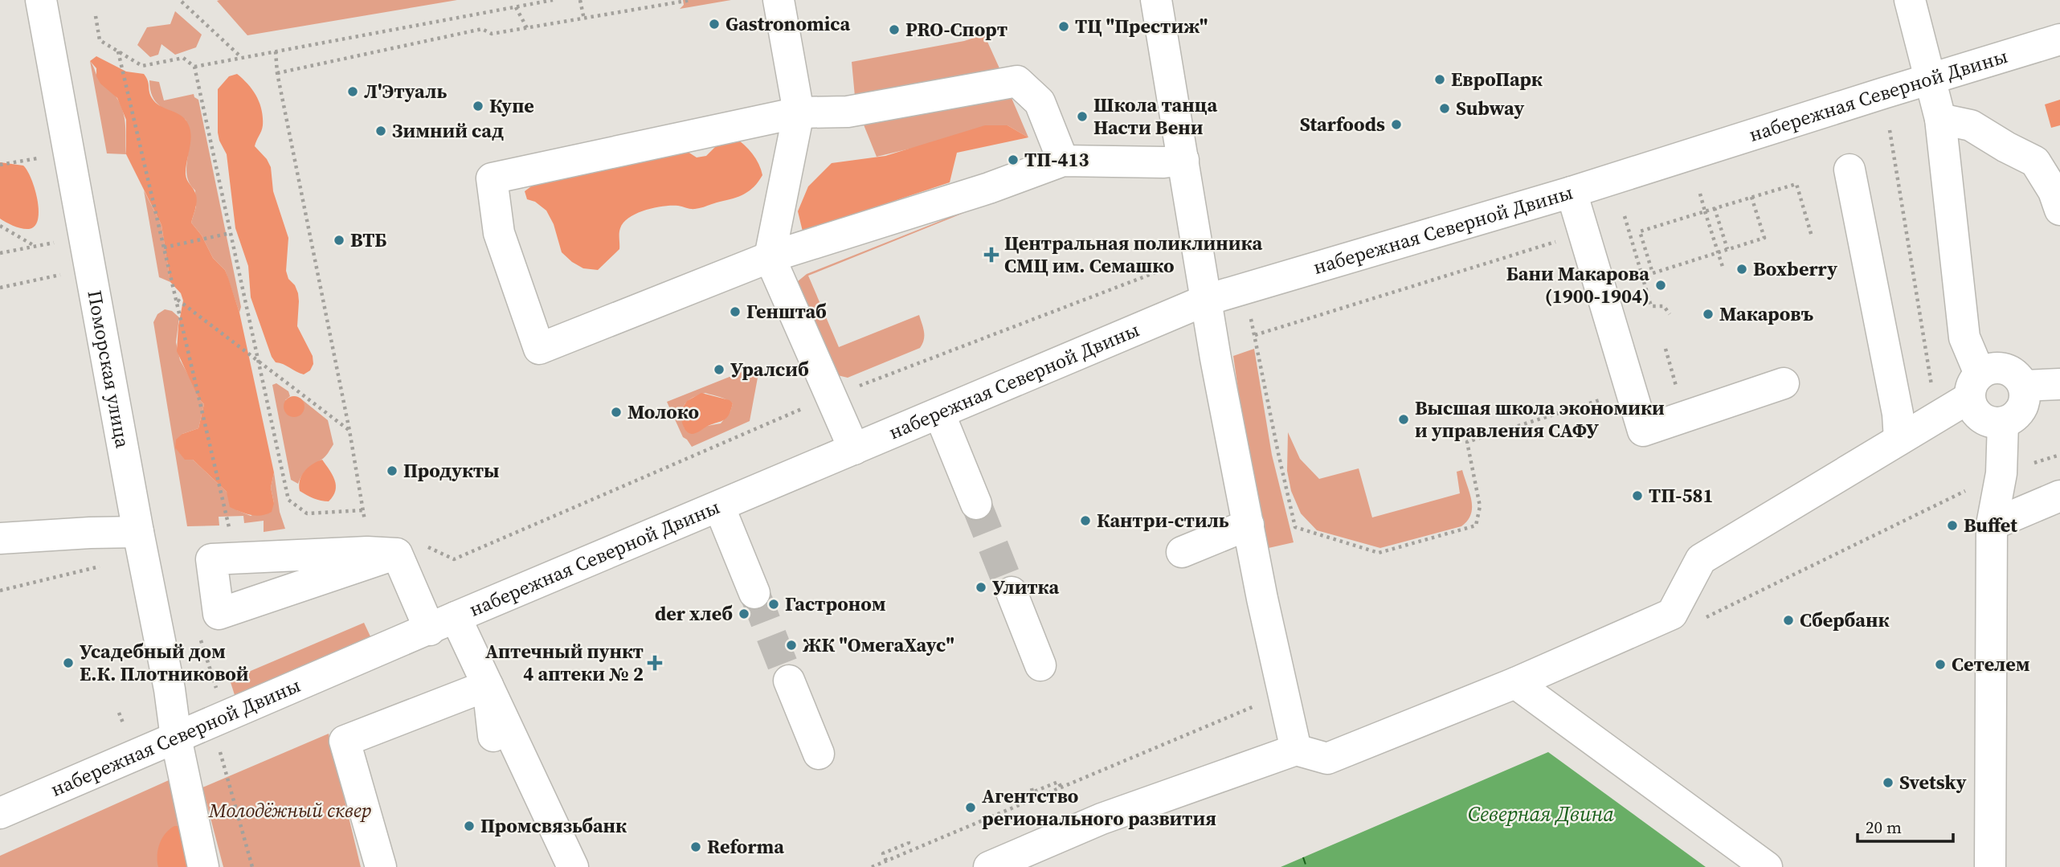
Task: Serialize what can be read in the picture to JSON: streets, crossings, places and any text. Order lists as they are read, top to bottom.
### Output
{
  "streets": {
    "street": ["набережная Северной Двины", "Поморская улица"]
  },
  "crossings": [
    ["набережная Северной Двины", "Поморская улица"]
  ],
  "water": ["Северная Двина"],
  "parks": ["Молодёжный сквер"],
  "places": {
    "other": [
      "Gastronomica",
      "ТЦ \"Престиж\"",
      "PRO-Спорт",
      "ЕвроПарк",
      "Л'Этуаль",
      "Купе",
      "Subway",
      "Школа танца Насти Вени",
      "Starfoods",
      "Зимний сад",
      "ТП-413",
      "ВТБ",
      "Boxberry",
      "Бани Макарова (1900-1904)",
      "Генштаб",
      "Макаровъ",
      "Уралсиб",
      "Молоко",
      "Высшая школа экономики и управления САФУ",
      "Продукты",
      "ТП-581",
      "Кантри-стиль",
      "Buffet",
      "Улитка",
      "Гастроном",
      "der хлеб",
      "Сбербанк",
      "ЖК \"ОмегаХаус\"",
      "Усадебный дом Е.К. Плотниковой",
      "Сетелем",
      "Svetsky",
      "Агентство регионального развития",
      "Промсвязьбанк",
      "Reforma"
    ],
    "health": ["Центральная поликлиника СМЦ им. Семашко", "Аптечный пункт 4 аптеки № 2"]
  },
  "scale_bar": "20 m"
}
